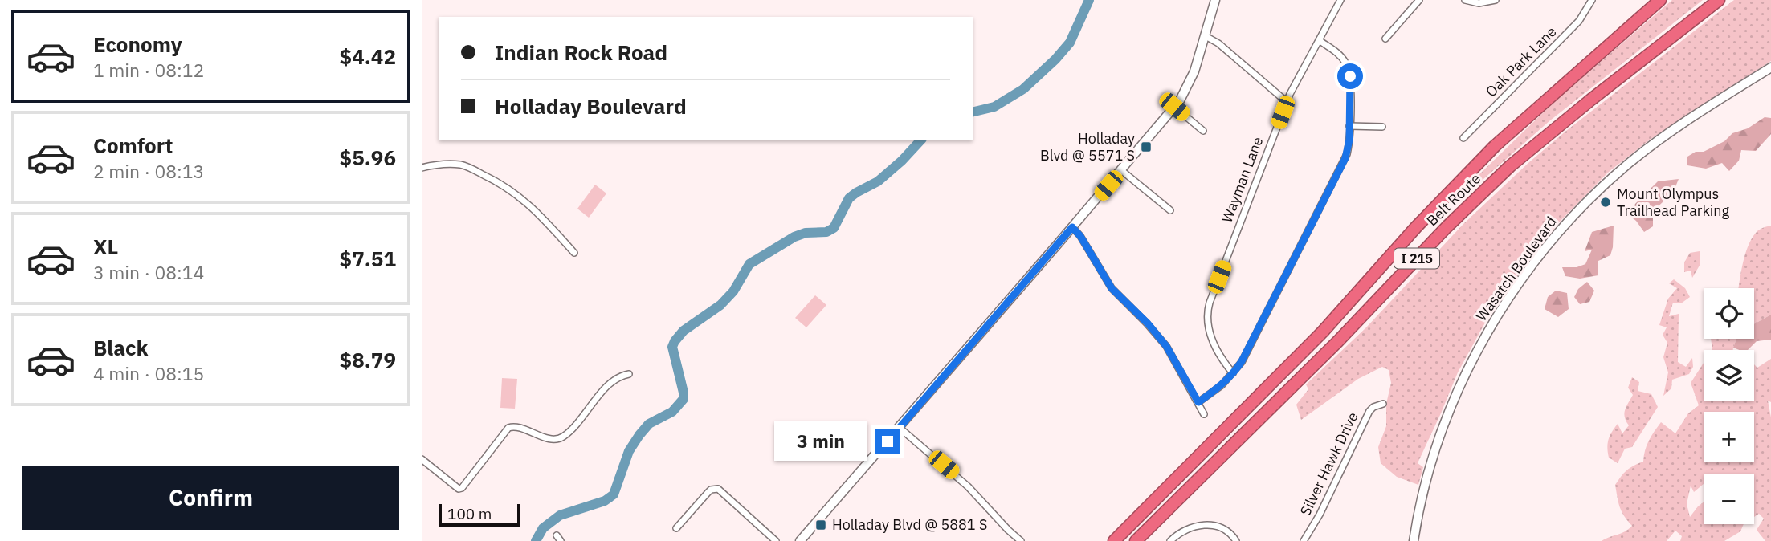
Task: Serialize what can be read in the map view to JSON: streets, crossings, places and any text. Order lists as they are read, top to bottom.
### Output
{
  "streets": {
    "highway": ["Belt Route", "I 215"],
    "main road": ["Wasatch Boulevard"],
    "street": ["Oak Park Lane", "Wayman Lane", "Silver Hawk Drive"]
  },
  "places": {
    "transit": ["Holladay Blvd @ 5571 S", "Holladay Blvd @ 5881 S"],
    "other": ["Mount Olympus Trailhead Parking"]
  },
  "scale_bar": "100 m",
  "page": {
    "list": [
      {
        "name": "Economy",
        "note": "1 min · 08:12",
        "value": "$4.42"
      },
      {
        "name": "Comfort",
        "note": "2 min · 08:13",
        "value": "$5.96"
      },
      {
        "name": "XL",
        "note": "3 min · 08:14",
        "value": "$7.51"
      },
      {
        "name": "Black",
        "note": "4 min · 08:15",
        "value": "$8.79"
      }
    ],
    "banner": ["Indian Rock Road", "Holladay Boulevard"],
    "map_buttons": ["+", "−"],
    "bubble": "3 min",
    "buttons": "Confirm",
    "scale": "100 m"
  }
}
